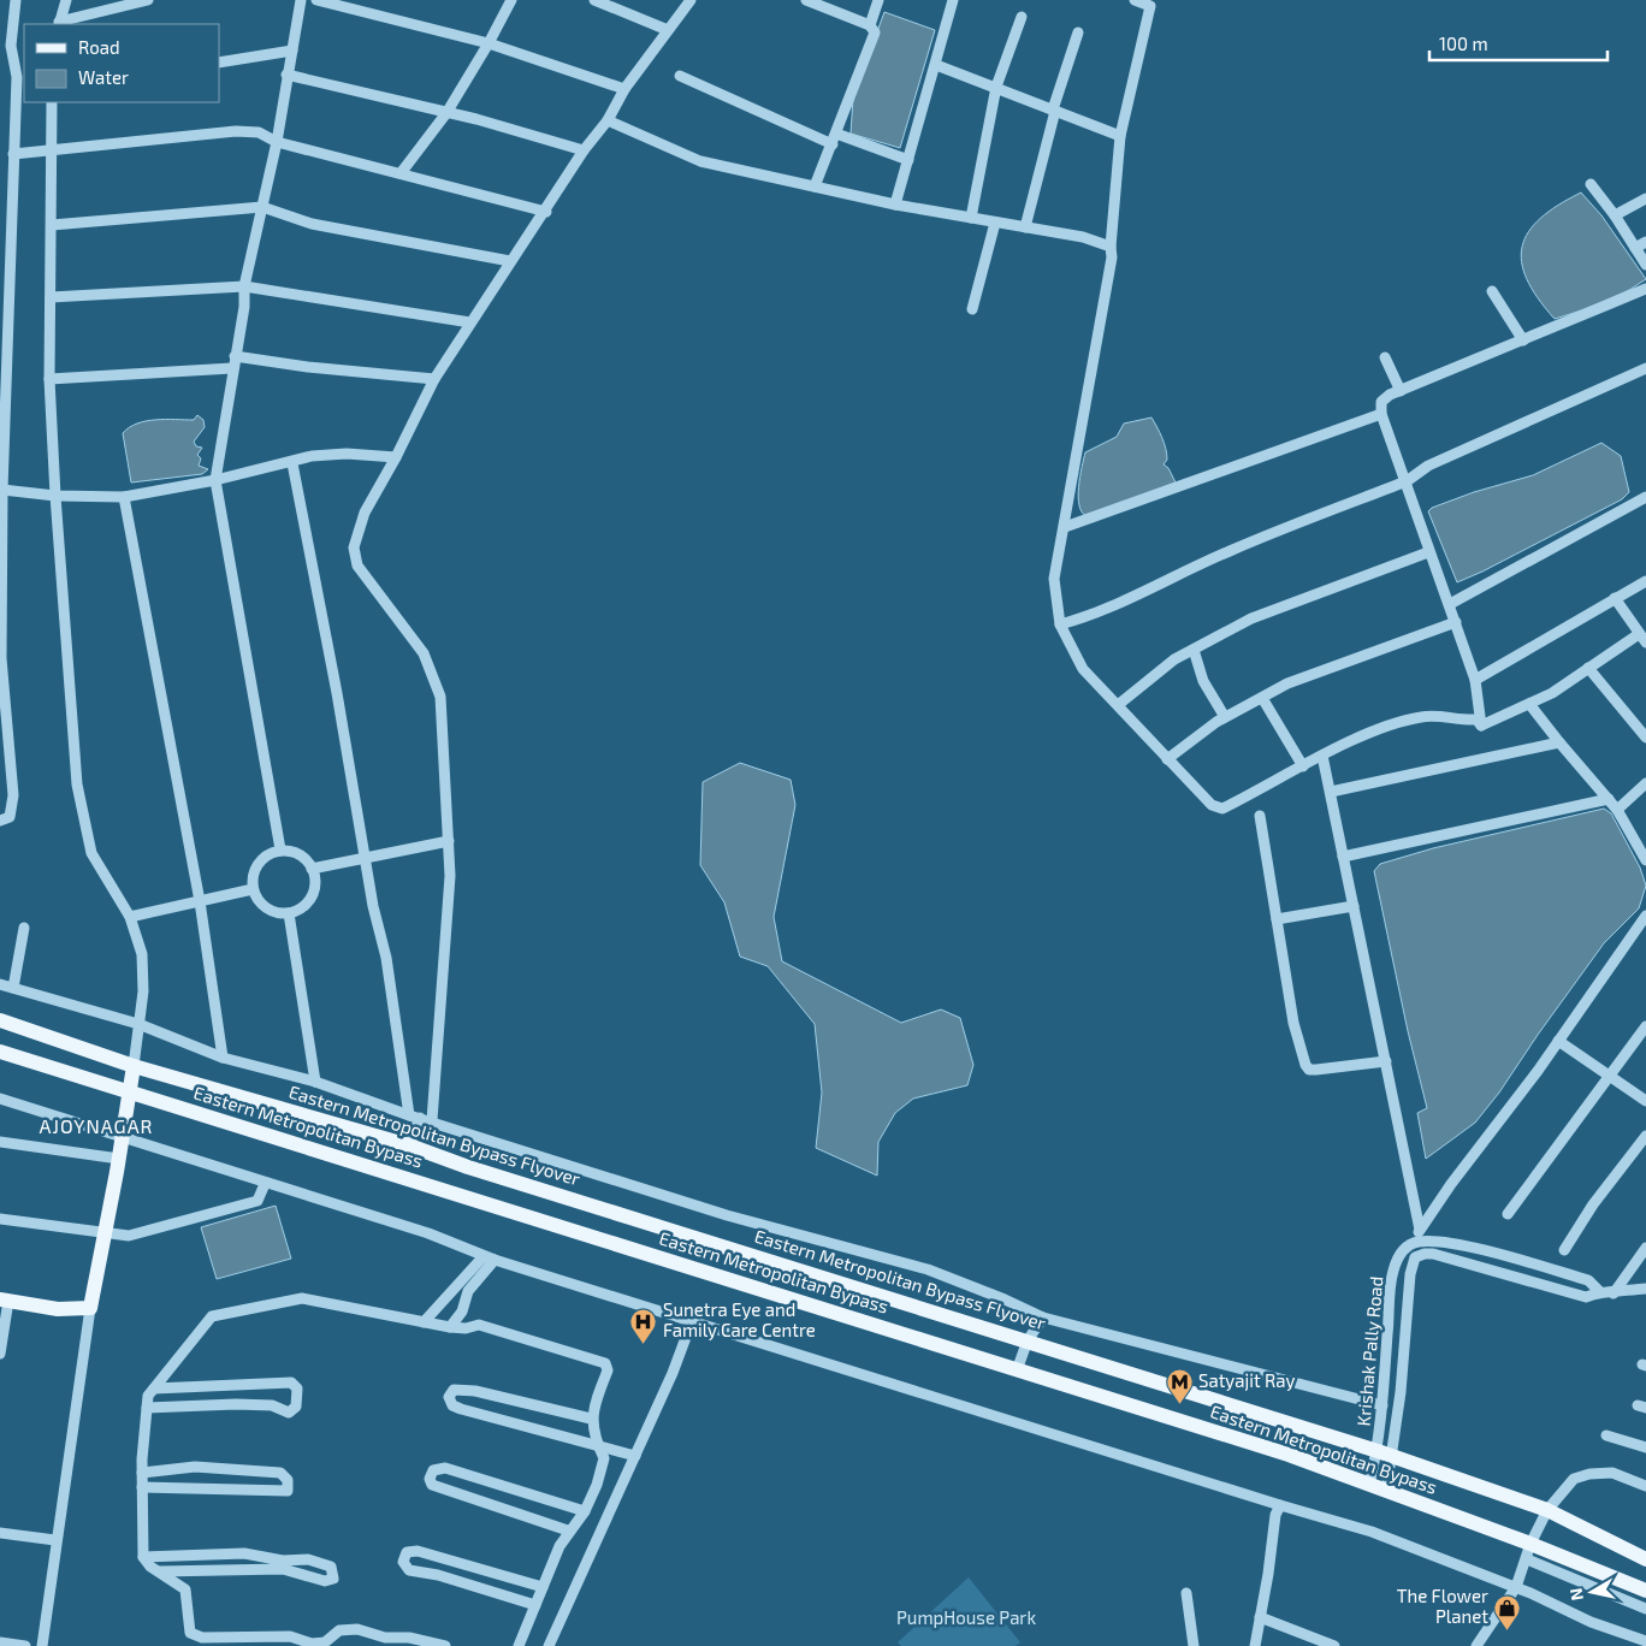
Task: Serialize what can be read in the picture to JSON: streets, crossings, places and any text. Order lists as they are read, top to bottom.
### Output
{
  "streets": {
    "main road": ["Eastern Metropolitan Bypass", "Eastern Metropolitan Bypass Flyover"],
    "street": ["Krishak Pally Road"]
  },
  "crossings": [
    ["Eastern Metropolitan Bypass", "Krishak Pally Road"],
    ["Eastern Metropolitan Bypass Flyover", "Krishak Pally Road"]
  ],
  "districts": ["AJOYNAGAR"],
  "parks": ["PumpHouse Park"],
  "places": {
    "hospital": ["Sunetra Eye and Family Care Centre"],
    "metro station": ["Satyajit Ray"],
    "shop": ["The Flower Planet"]
  },
  "legend": ["Road", "Water"],
  "scale_bar": "100 m",
  "north": "left"
}
